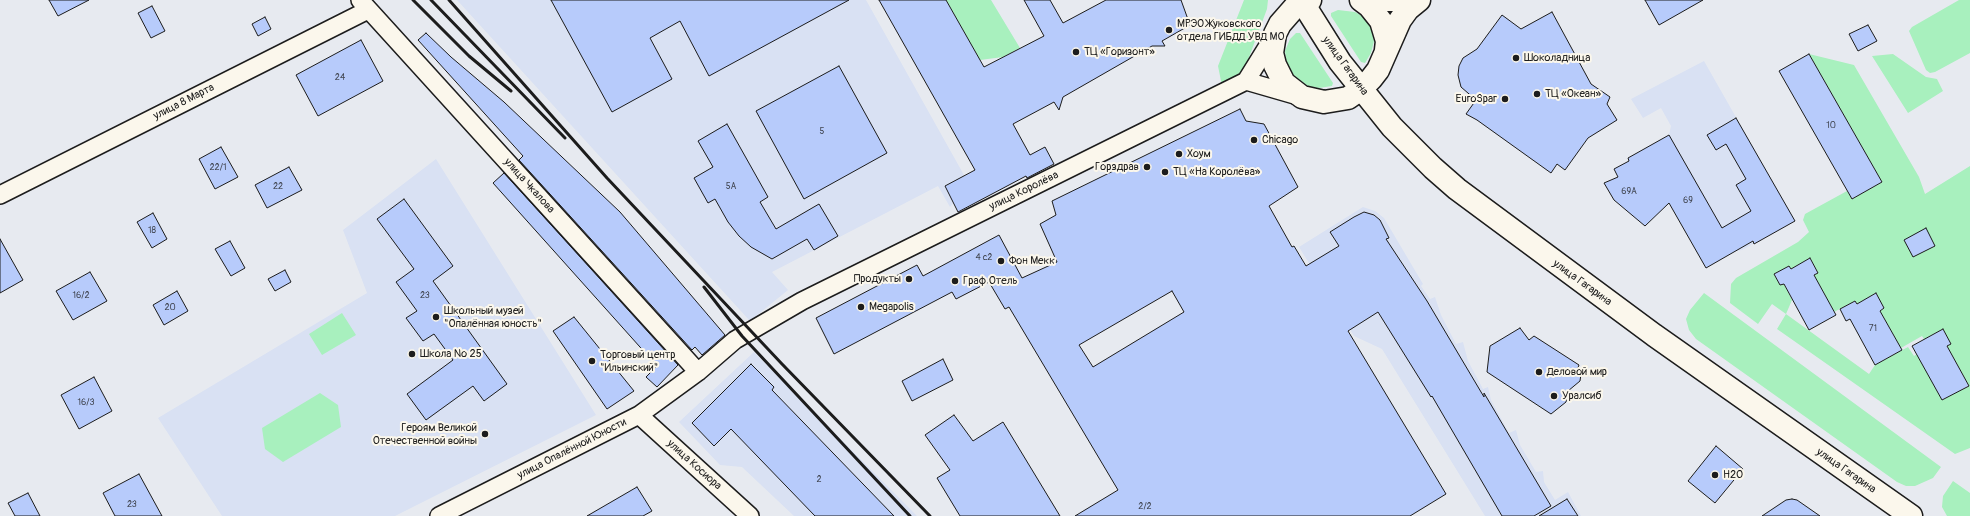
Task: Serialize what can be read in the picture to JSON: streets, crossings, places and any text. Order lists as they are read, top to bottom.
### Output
{
  "streets": {
    "main road": ["улица Гагарина"],
    "street": [
      "улица 8 Марта",
      "улица Чкалова",
      "улица Королёва",
      "улица Опалённой Юности",
      "улица Косиора"
    ]
  },
  "crossings": [
    ["улица 8 Марта", "улица Чкалова"],
    ["улица Чкалова", "улица Королёва"],
    ["улица Чкалова", "улица Опалённой Юности"],
    ["улица Королёва", "улица Опалённой Юности"],
    ["улица Опалённой Юности", "улица Косиора"]
  ],
  "places": [
    "МРЭО Жуковского отдела ГИБДД УВД МО",
    "ТЦ «Горизонт»",
    "Шоколадница",
    "ТЦ «Океан»",
    "EuroSpar",
    "Chicago",
    "Хоум",
    "Горздрав",
    "ТЦ «На Королёва»",
    "Фон Мекк",
    "Продукты",
    "Граф Отель",
    "Megapolis",
    "Школьный музей \"Опалённая юность\"",
    "Школа № 25",
    "Торговый центр \"Ильинский\"",
    "Деловой мир",
    "Уралсиб",
    "Героям Великой Отечественной войны",
    "H2O"
  ],
  "house_numbers": [
    "24",
    "10",
    "5",
    "22/1",
    "22",
    "5А",
    "69А",
    "69",
    "18",
    "4 с2",
    "16/2",
    "23",
    "20",
    "71",
    "16/3",
    "2",
    "23",
    "2/2"
  ]
}
